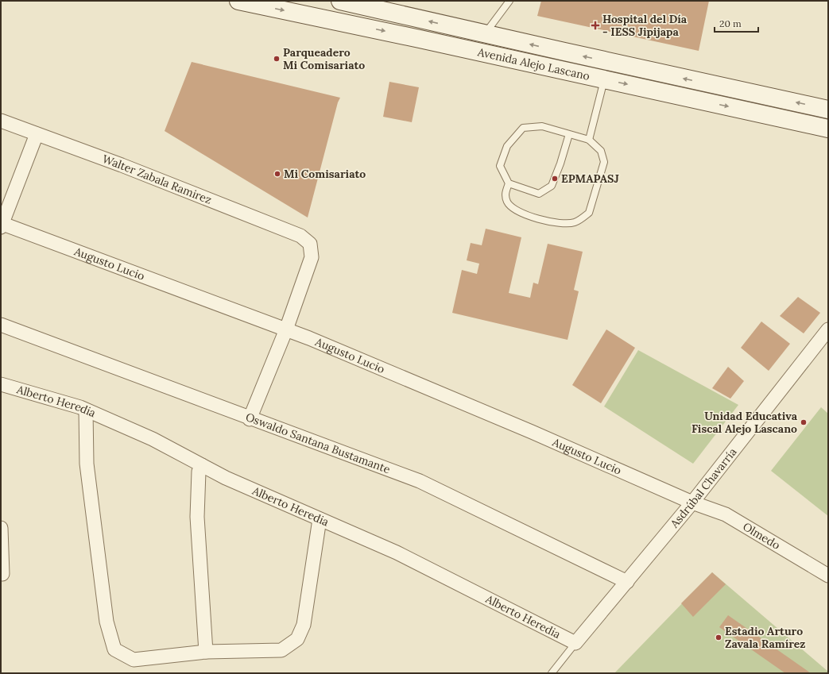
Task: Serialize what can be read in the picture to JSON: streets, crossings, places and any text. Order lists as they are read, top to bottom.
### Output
{
  "streets": {
    "main road": ["Avenida Alejo Lascano"],
    "street": [
      "Walter Zabala Ramirez",
      "Augusto Lucio",
      "Alberto Heredia",
      "Oswaldo Santana Bustamante",
      "Asdrúbal Chavarría",
      "Olmedo"
    ]
  },
  "crossings": [
    ["Walter Zabala Ramirez", "Augusto Lucio"],
    ["Augusto Lucio", "Asdrúbal Chavarría"],
    ["Augusto Lucio", "Olmedo"],
    ["Alberto Heredia", "Asdrúbal Chavarría"],
    ["Oswaldo Santana Bustamante", "Asdrúbal Chavarría"],
    ["Asdrúbal Chavarría", "Olmedo"]
  ],
  "places": {
    "health": ["Hospital del Día - IESS Jipijapa"],
    "other": [
      "Parqueadero Mi Comisariato",
      "Mi Comisariato",
      "EPMAPASJ",
      "Unidad Educativa Fiscal Alejo Lascano",
      "Estadio Arturo Zavala Ramírez"
    ]
  },
  "scale_bar": "20 m"
}
